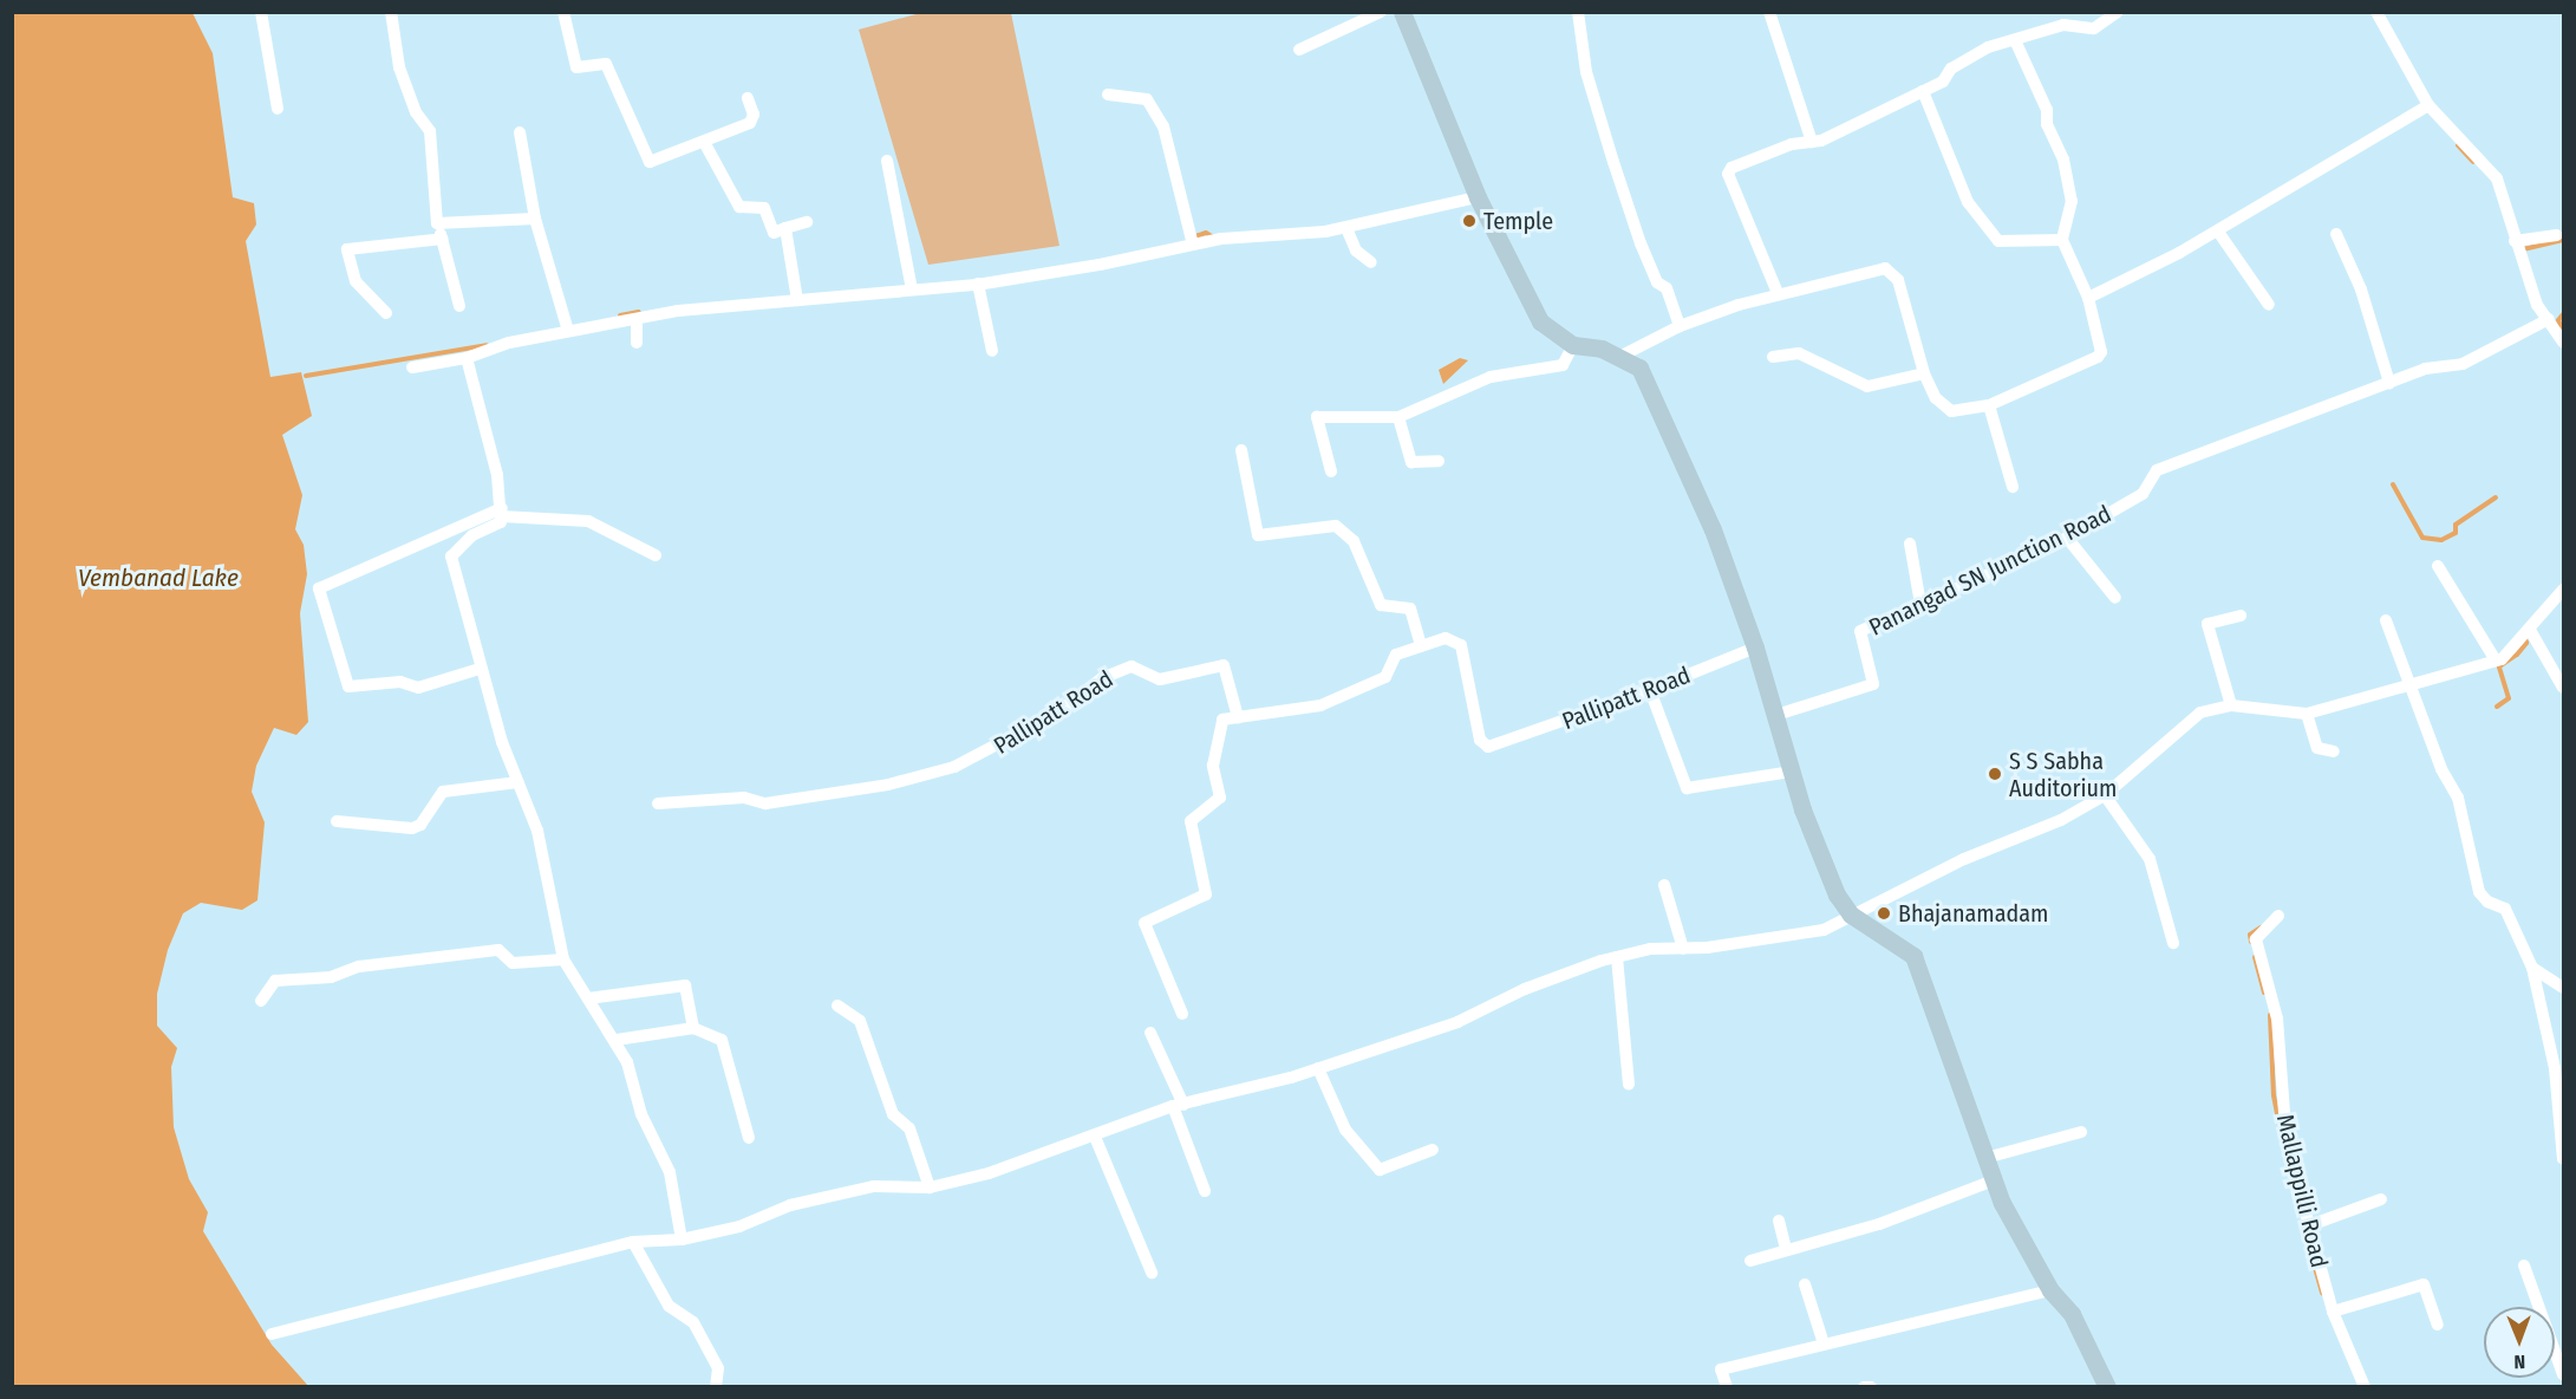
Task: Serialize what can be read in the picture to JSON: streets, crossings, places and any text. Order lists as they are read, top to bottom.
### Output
{
  "streets": {
    "street": ["Panangad SN Junction Road", "Pallipatt Road", "Mallappilli Road"]
  },
  "water": ["Vembanad Lake"],
  "places": ["Temple", "S S Sabha Auditorium", "Bhajanamadam"],
  "north": "bottom"
}
